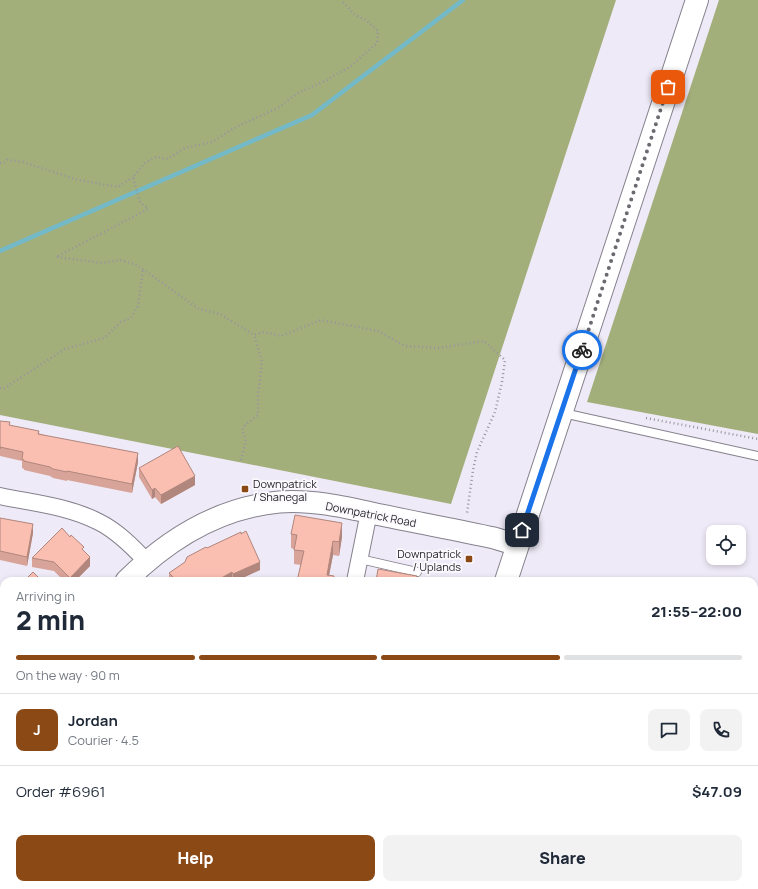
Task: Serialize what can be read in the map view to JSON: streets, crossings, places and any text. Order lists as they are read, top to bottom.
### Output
{
  "streets": {
    "street": ["Downpatrick Road"]
  },
  "places": {
    "transit": ["Downpatrick / Shanegal", "Downpatrick / Uplands"]
  },
  "page": {
    "heading": ["2 min", "Arriving in", "21:55–22:00"],
    "panel": [
      "Jordan",
      "Courier · 4.5",
      "Order #6961",
      "$47.09"
    ],
    "bar": "On the way · 90 m",
    "round": "J",
    "buttons": ["Help", "Share"]
  }
}
